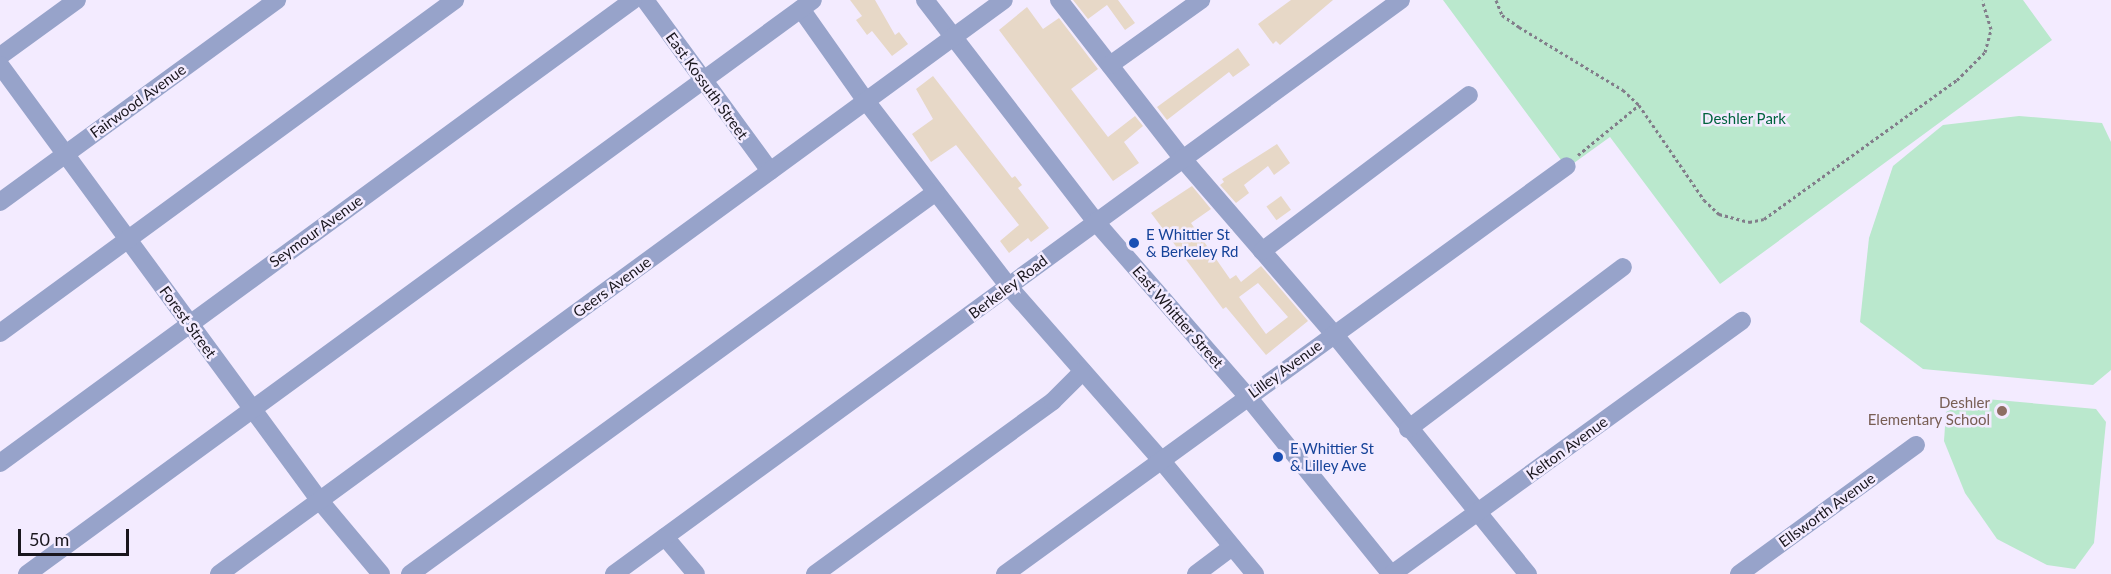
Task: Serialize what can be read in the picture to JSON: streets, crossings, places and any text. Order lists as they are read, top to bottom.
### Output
{
  "streets": {
    "street": [
      "East Kossuth Street",
      "Fairwood Avenue",
      "Seymour Avenue",
      "Geers Avenue",
      "Berkeley Road",
      "East Whittier Street",
      "Forest Street",
      "Lilley Avenue",
      "Kelton Avenue",
      "Ellsworth Avenue"
    ]
  },
  "crossings": [
    ["East Kossuth Street", "Geers Avenue"],
    ["Fairwood Avenue", "Forest Street"],
    ["Seymour Avenue", "Forest Street"],
    ["Geers Avenue", "East Whittier Street"],
    ["Geers Avenue", "Forest Street"],
    ["Berkeley Road", "East Whittier Street"],
    ["East Whittier Street", "Lilley Avenue"],
    ["East Whittier Street", "Kelton Avenue"]
  ],
  "parks": ["Deshler Park"],
  "places": ["E Whittier St & Berkeley Rd", "Deshler Elementary School", "E Whittier St & Lilley Ave"],
  "scale_bar": "50 m"
}
